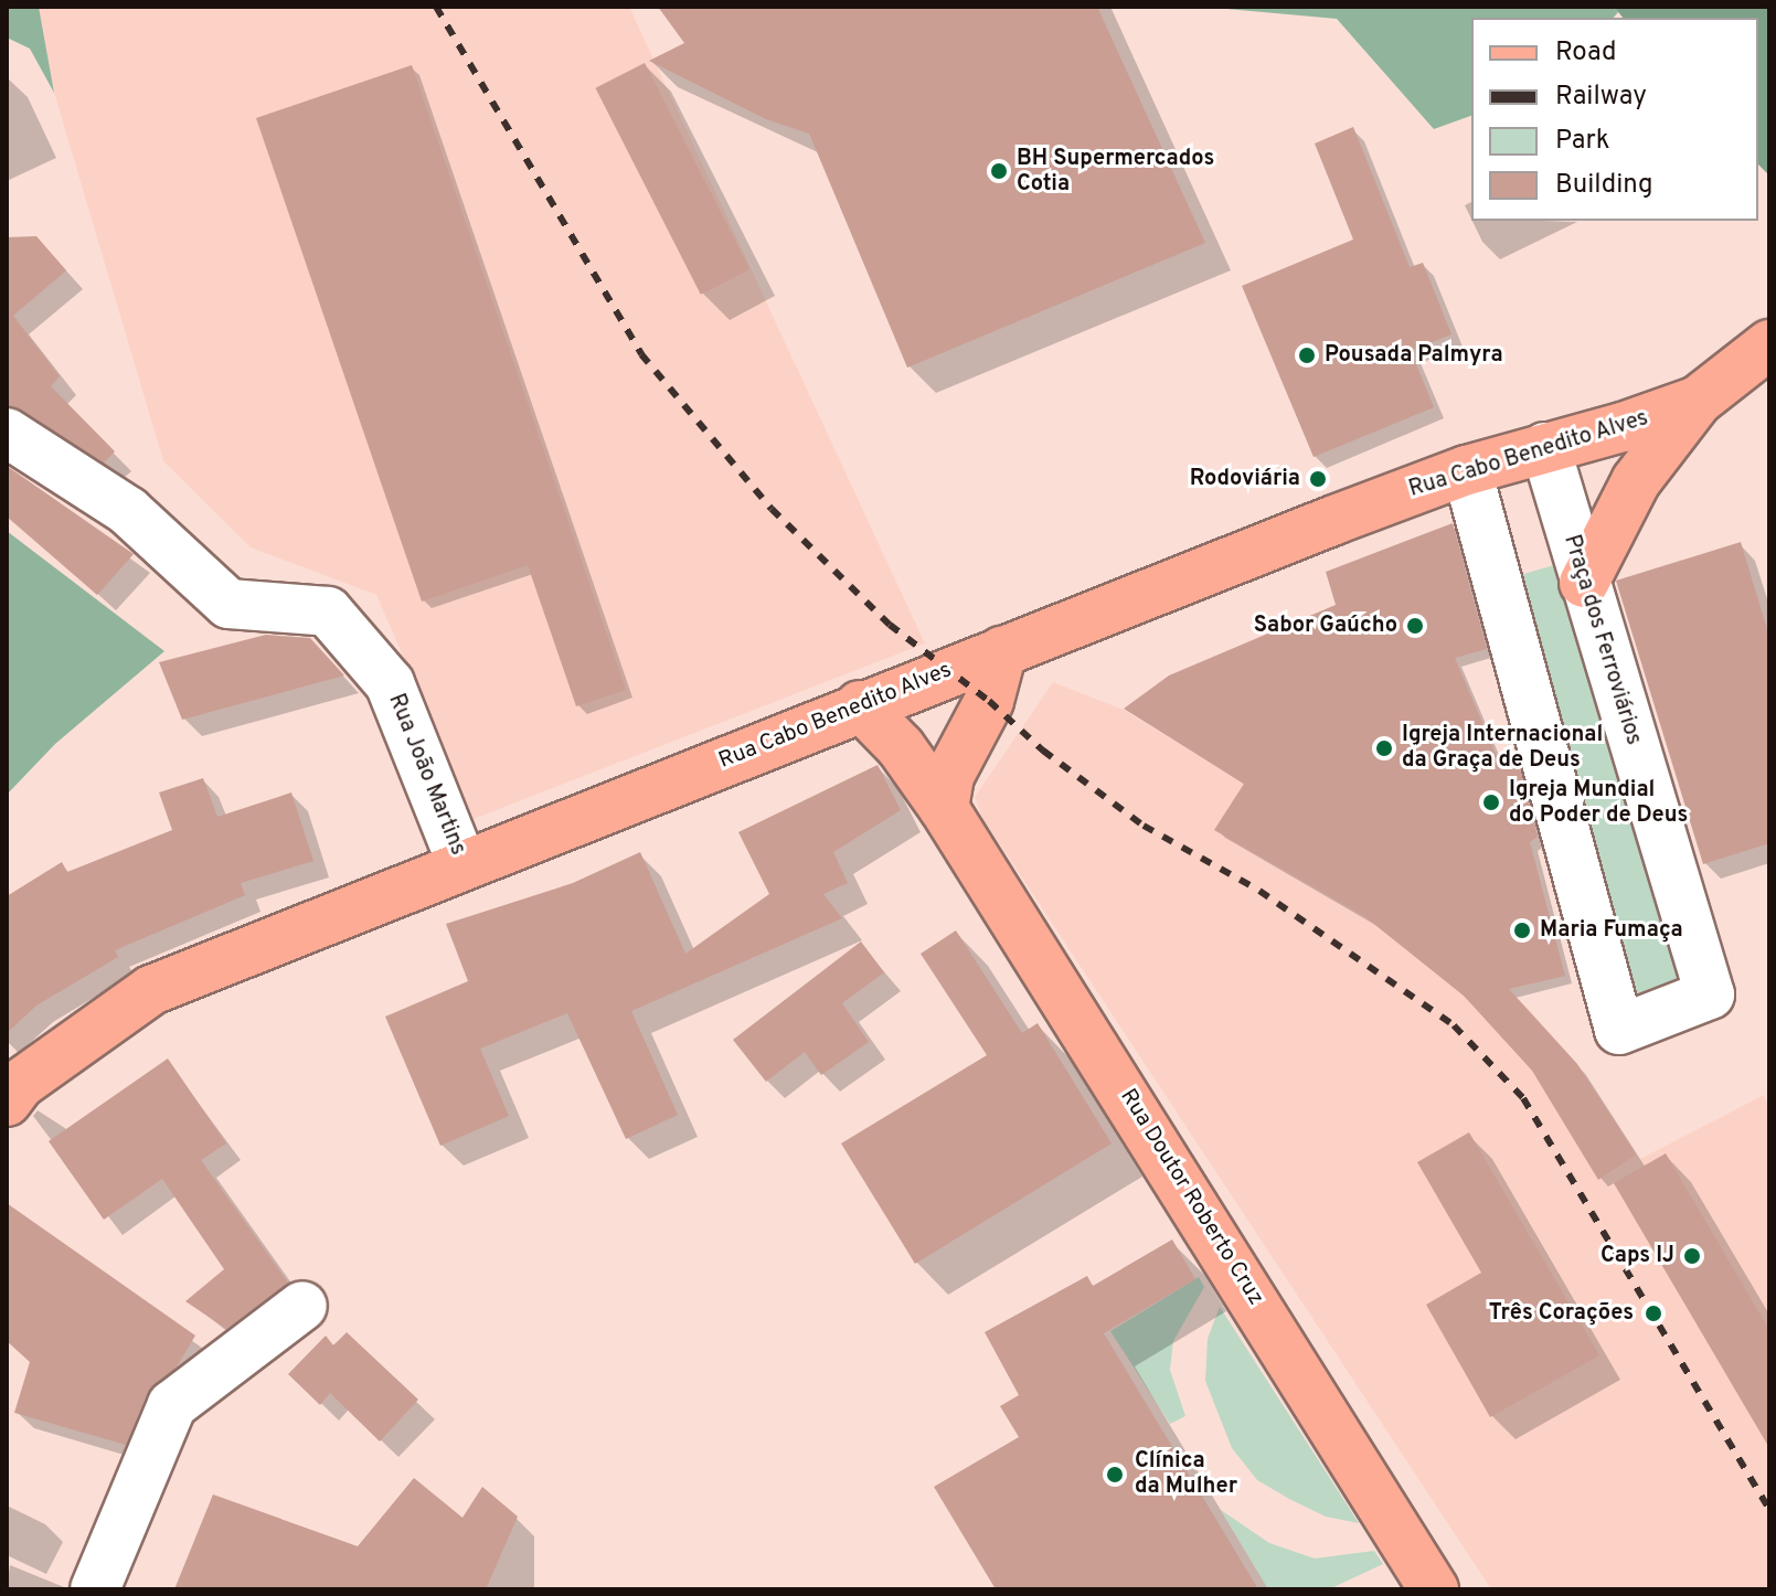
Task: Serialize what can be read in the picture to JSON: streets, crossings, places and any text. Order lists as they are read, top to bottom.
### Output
{
  "streets": {
    "main road": ["Rua Cabo Benedito Alves", "Rua Doutor Roberto Cruz"],
    "street": ["Praça dos Ferroviários", "Rua João Martins"]
  },
  "crossings": [
    ["Rua Cabo Benedito Alves", "Praça dos Ferroviários"],
    ["Rua Cabo Benedito Alves", "Rua João Martins"],
    ["Rua Cabo Benedito Alves", "Rua Doutor Roberto Cruz"]
  ],
  "places": [
    "BH Supermercados Cotia",
    "Pousada Palmyra",
    "Rodoviária",
    "Sabor Gaúcho",
    "Igreja Internacional da Graça de Deus",
    "Igreja Mundial do Poder de Deus",
    "Maria Fumaça",
    "Caps IJ",
    "Três Corações",
    "Clínica da Mulher"
  ],
  "legend": [
    "Road",
    "Railway",
    "Park",
    "Building"
  ]
}
